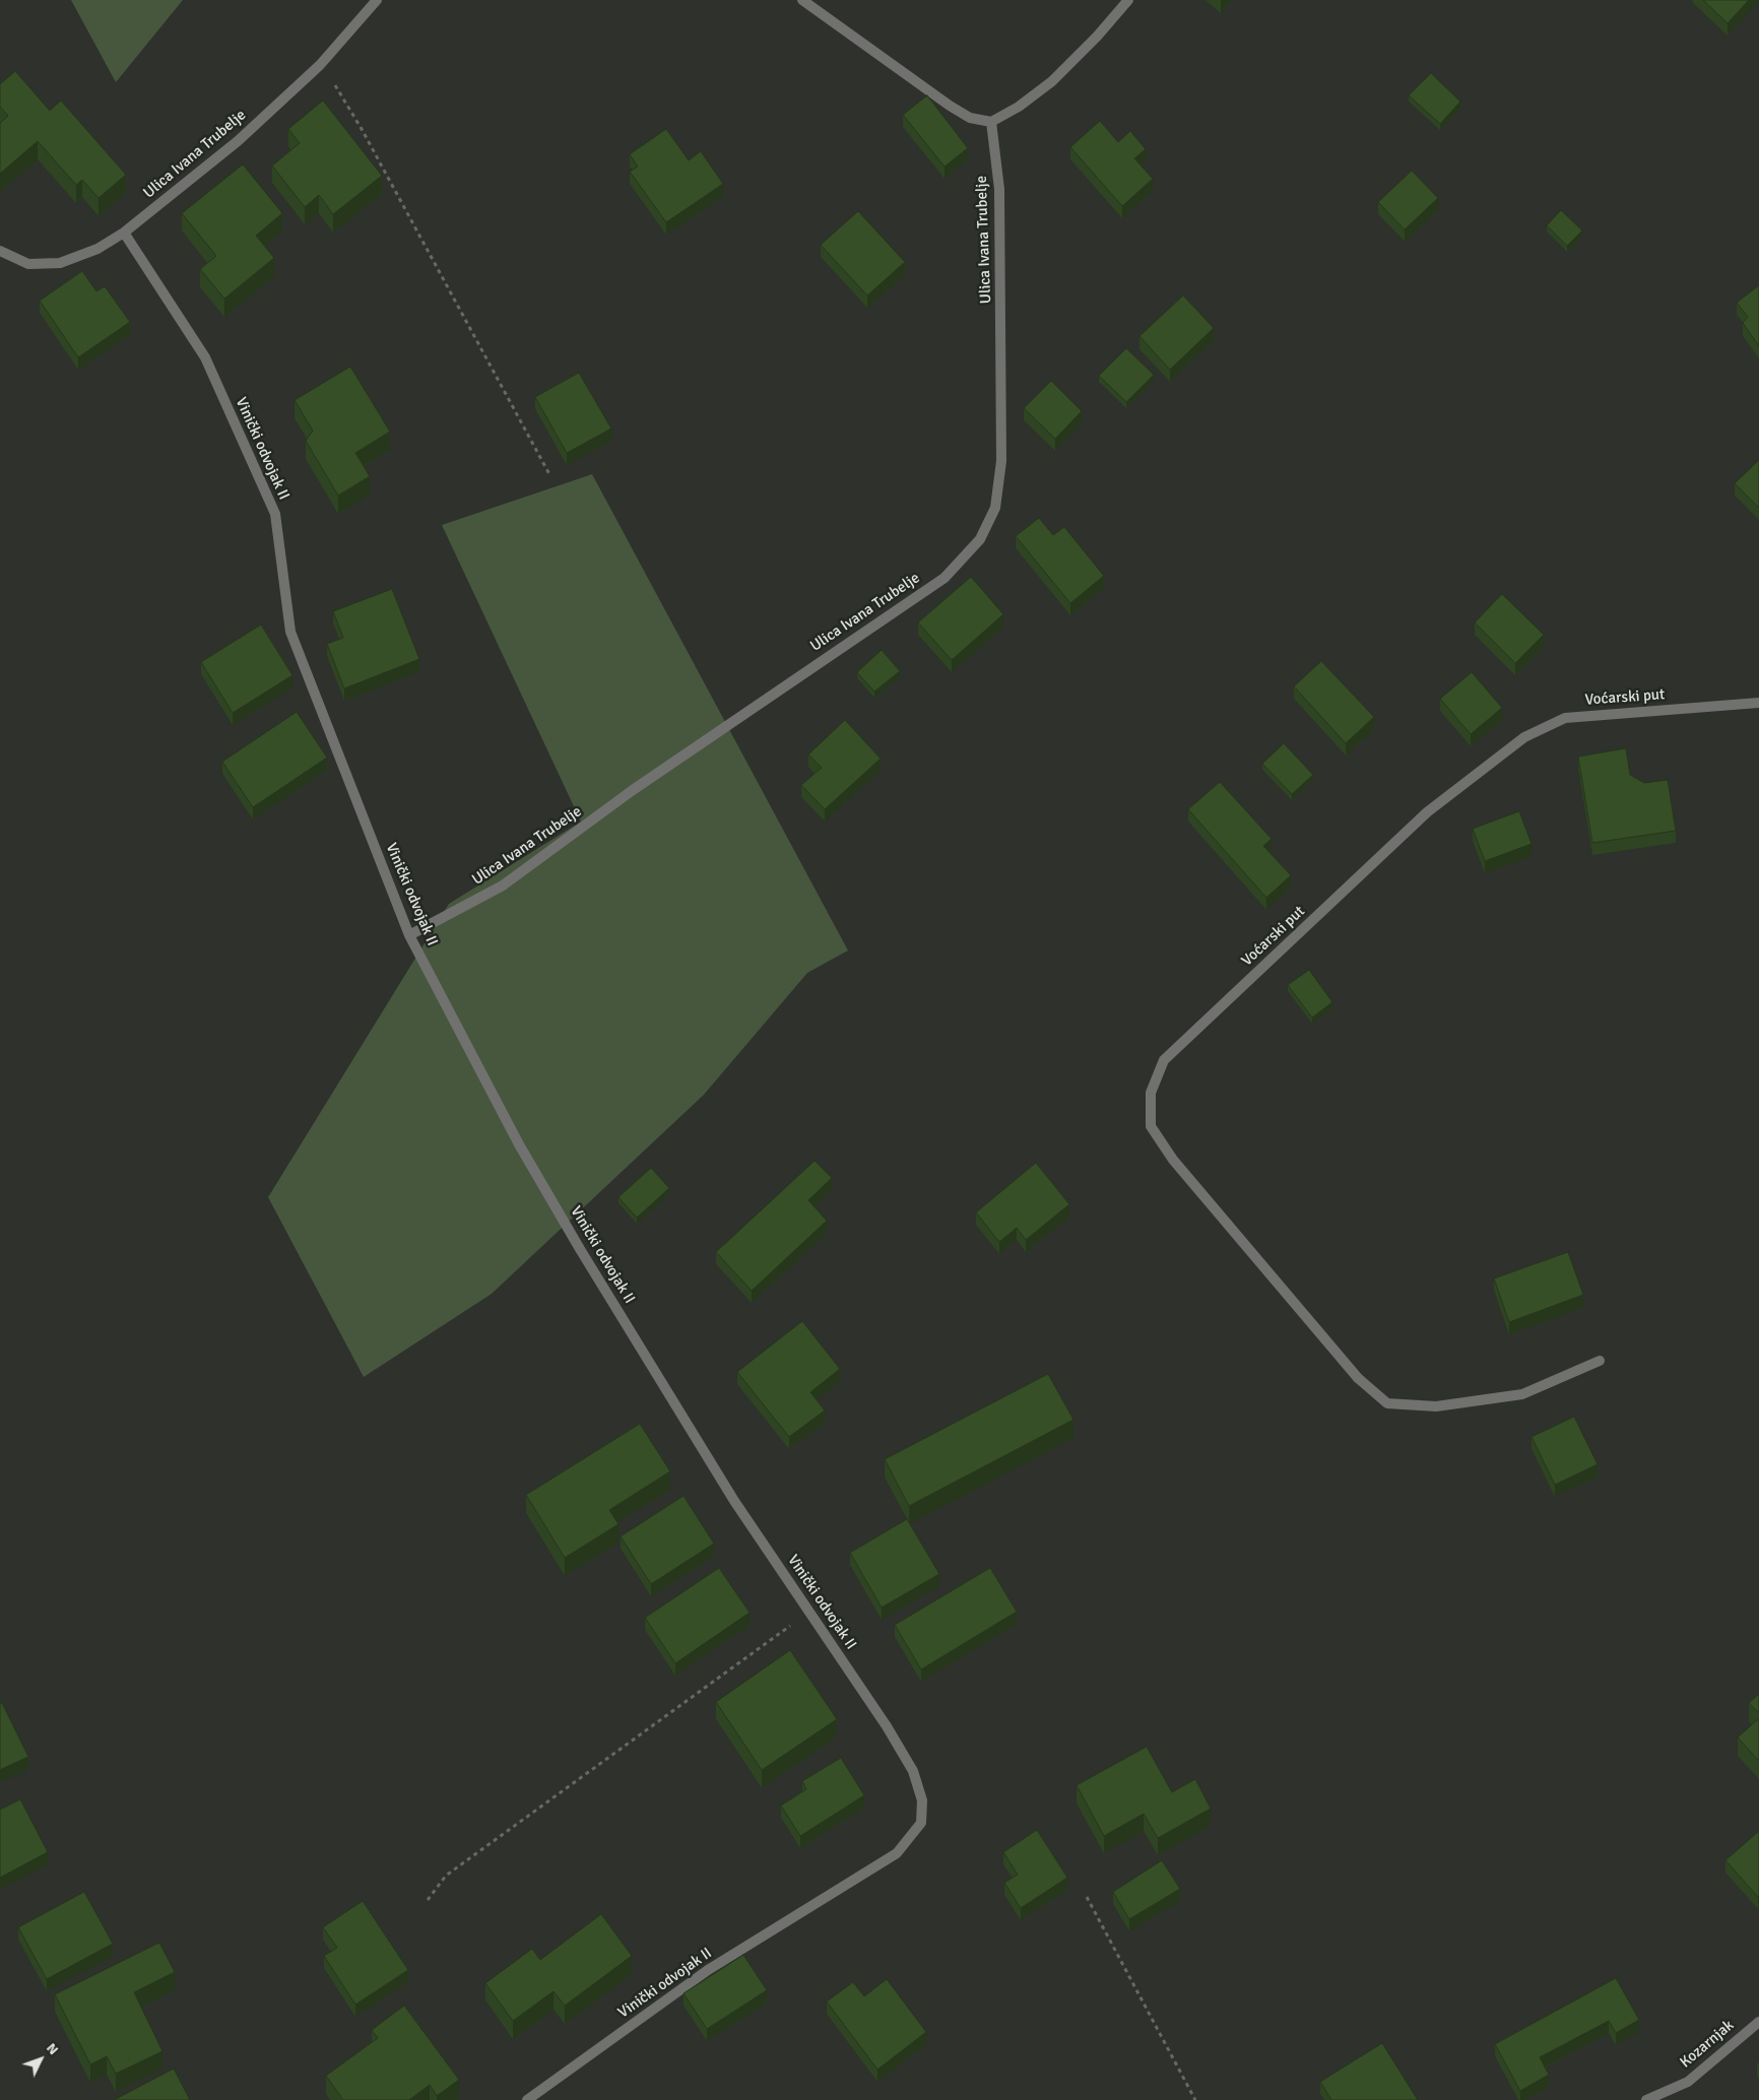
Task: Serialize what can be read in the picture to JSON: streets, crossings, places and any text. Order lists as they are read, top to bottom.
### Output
{
  "streets": {
    "street": [
      "Ulica Ivana Trubelje",
      "Vinički odvojak II",
      "Voćarski put",
      "Kozarnjak"
    ]
  },
  "crossings": [
    ["Ulica Ivana Trubelje", "Vinički odvojak II"]
  ],
  "north": "top right"
}
